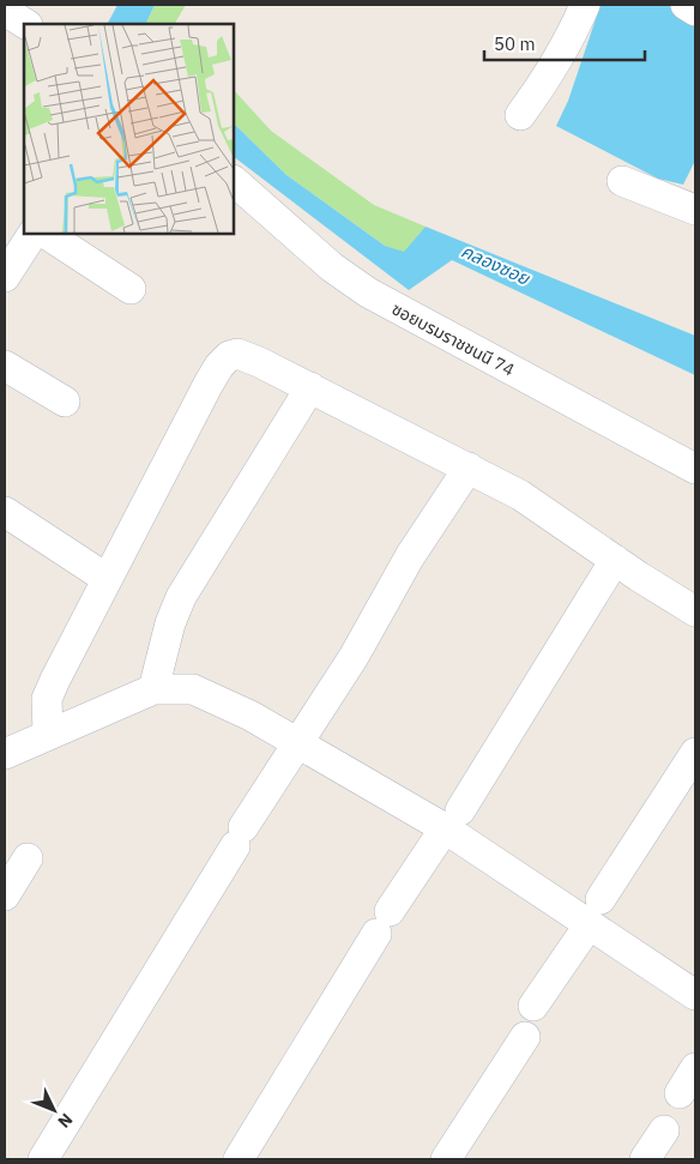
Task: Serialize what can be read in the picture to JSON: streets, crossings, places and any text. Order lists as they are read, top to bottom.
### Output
{
  "streets": {
    "street": ["ซอยบรมราชชนนี 74"]
  },
  "water": ["คลองซอย"],
  "scale_bar": "50 m",
  "north": "bottom right"
}
